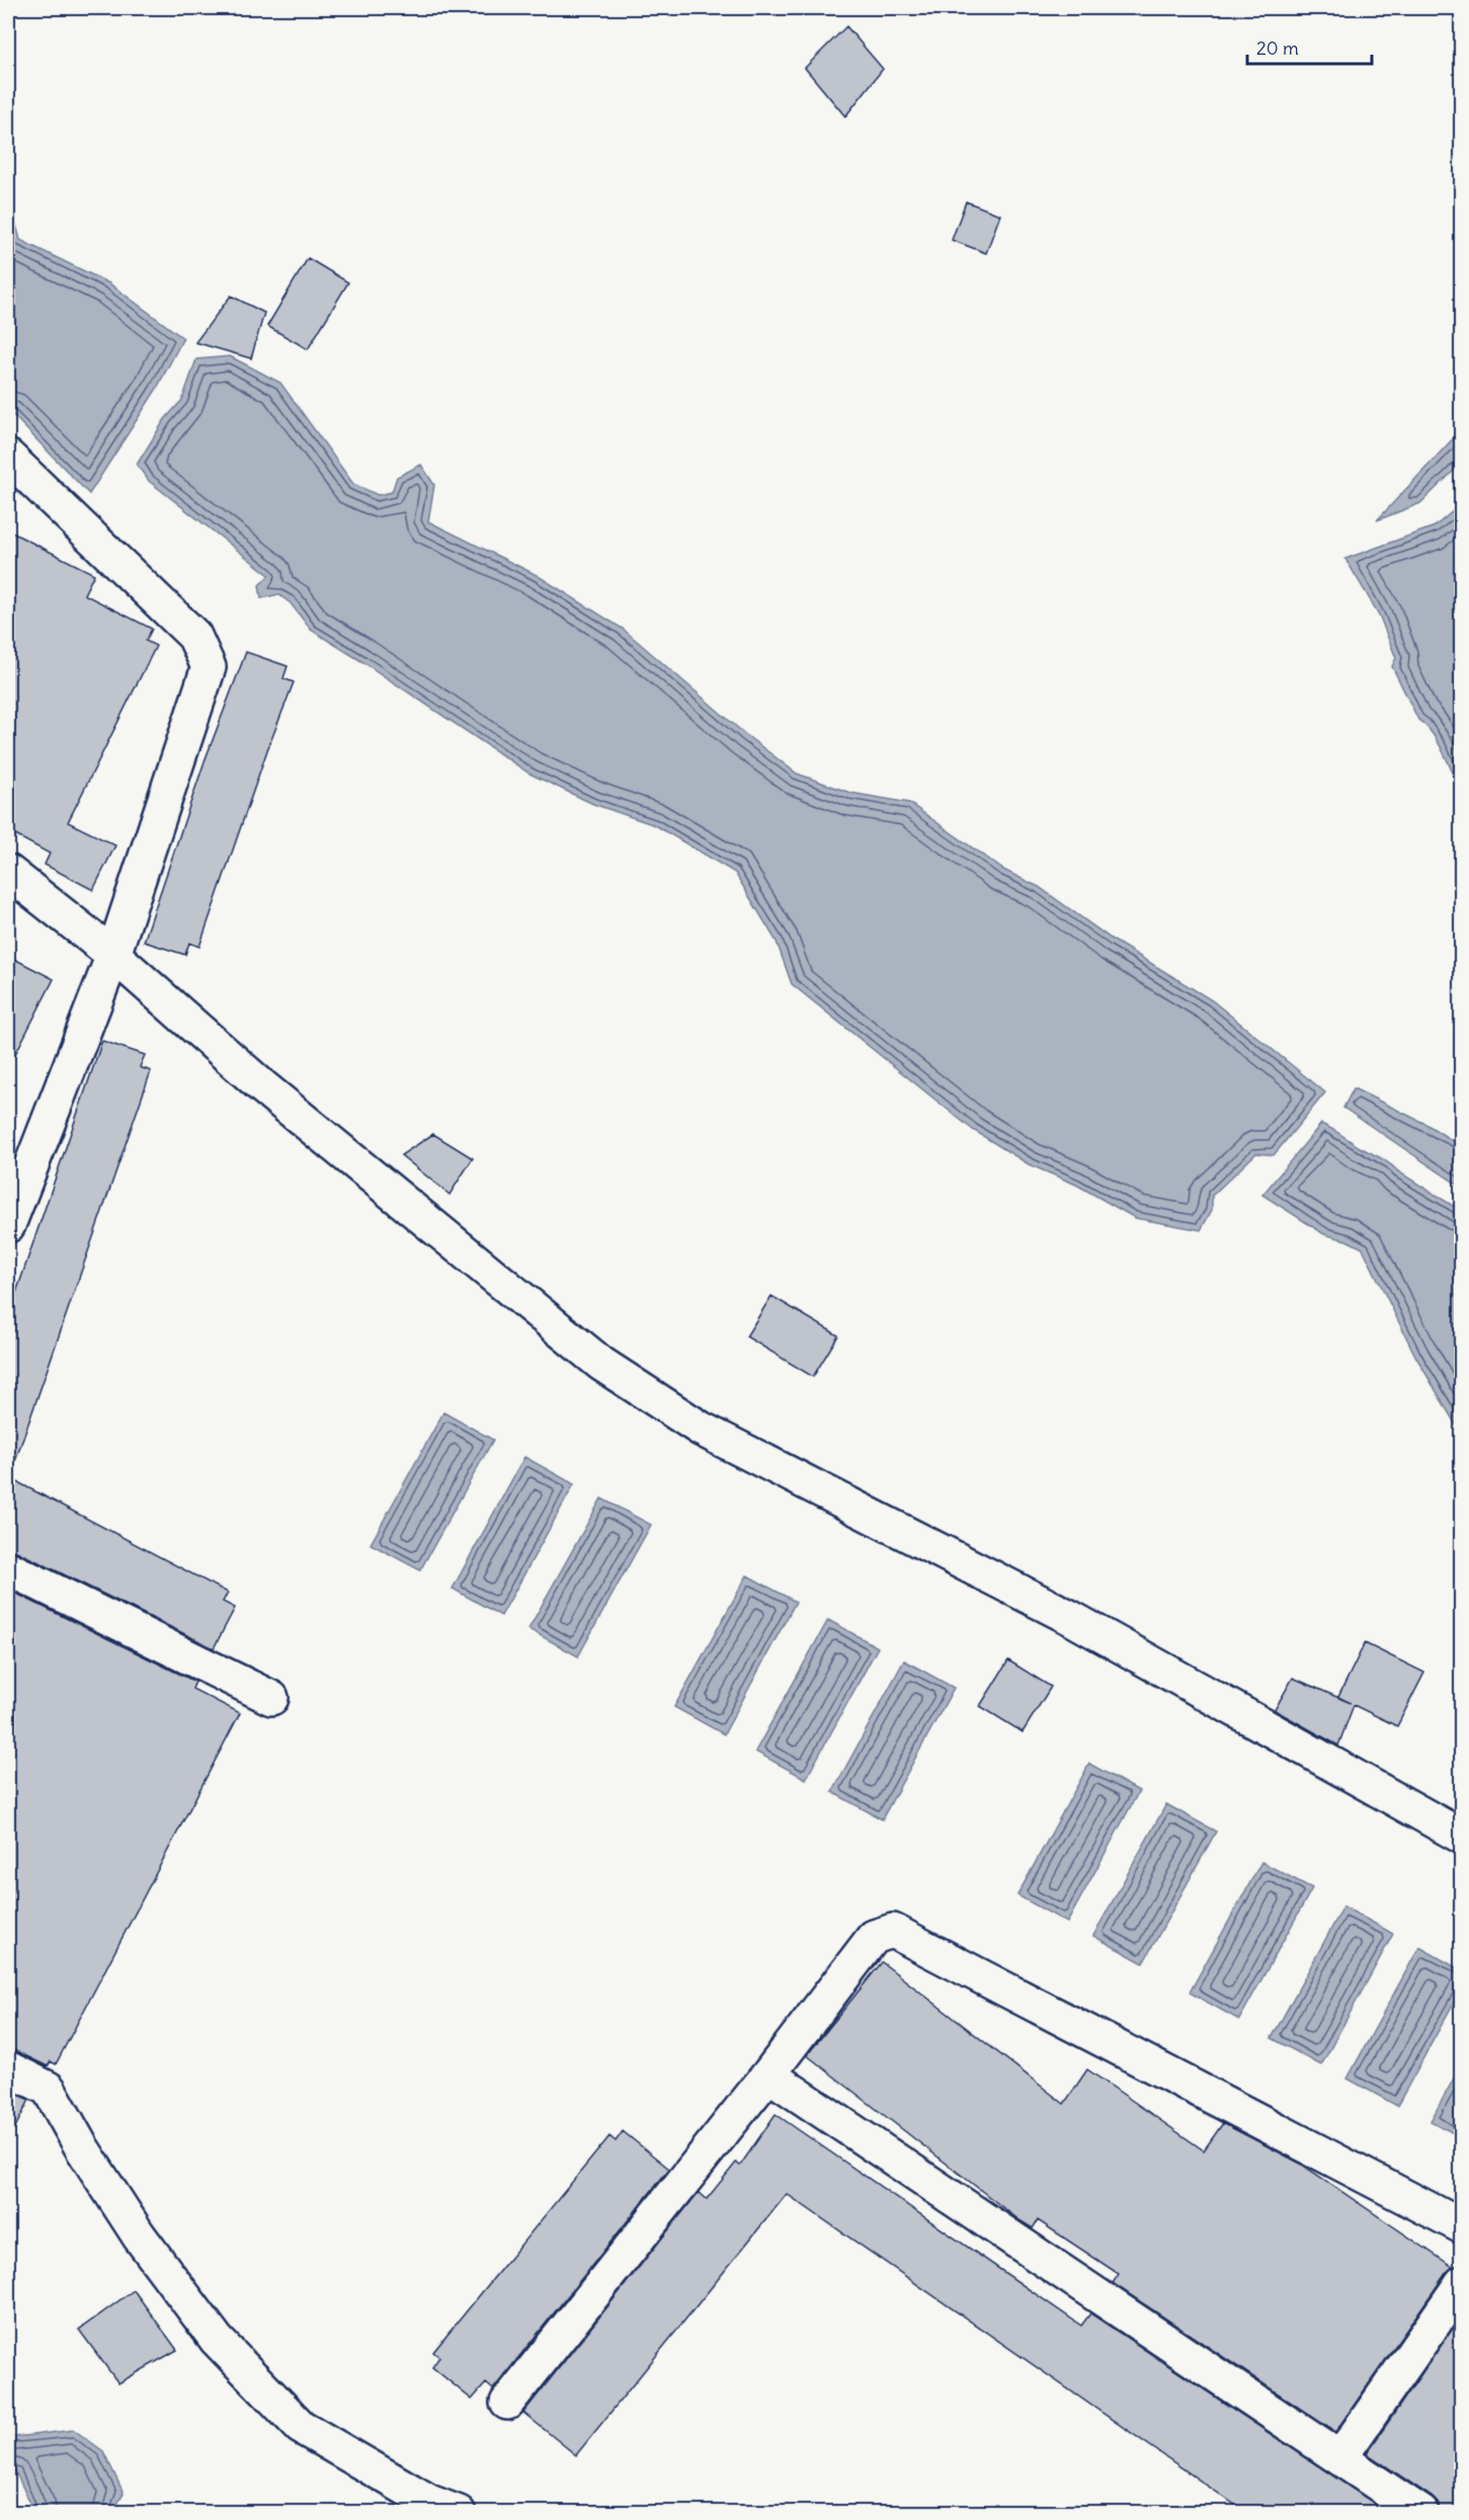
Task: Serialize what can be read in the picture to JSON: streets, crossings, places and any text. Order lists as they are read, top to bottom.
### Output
{
  "scale_bar": "20 m"
}
